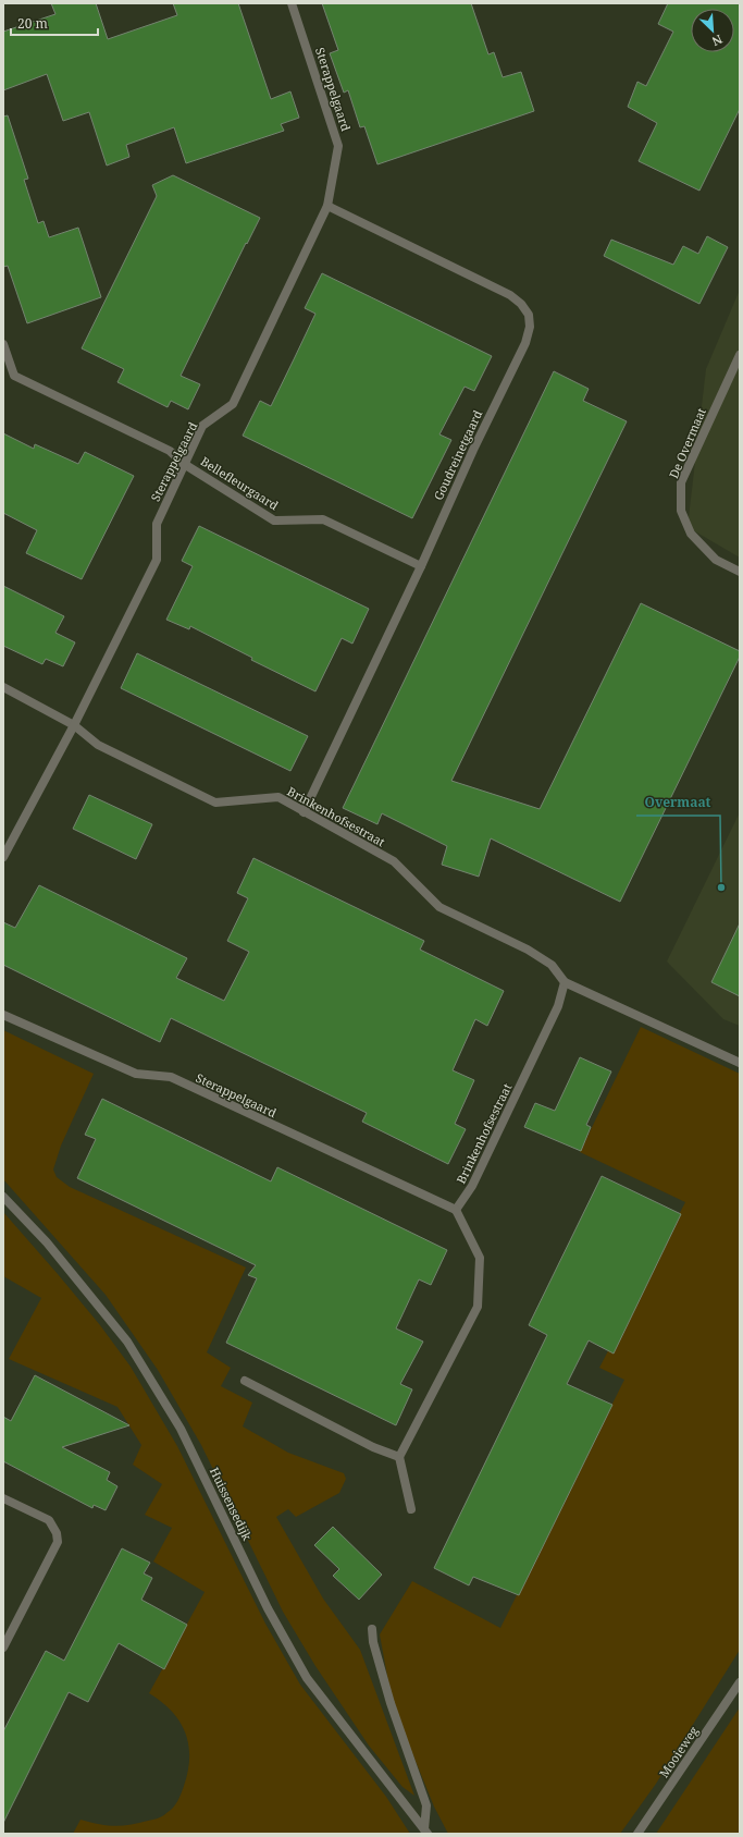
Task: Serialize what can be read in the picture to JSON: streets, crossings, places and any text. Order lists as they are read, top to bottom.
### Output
{
  "streets": {
    "street": [
      "Sterappelgaard",
      "De Overmaat",
      "Goudreinetgaard",
      "Bellefleurgaard",
      "Brinkenhofsestraat",
      "Huissensedijk",
      "Mooieweg"
    ]
  },
  "crossings": [
    ["Sterappelgaard", "Goudreinetgaard"],
    ["Sterappelgaard", "Bellefleurgaard"],
    ["Sterappelgaard", "Brinkenhofsestraat"],
    ["Goudreinetgaard", "Bellefleurgaard"],
    ["Goudreinetgaard", "Brinkenhofsestraat"]
  ],
  "places": ["Overmaat"],
  "scale_bar": "20 m",
  "north": "bottom right"
}
